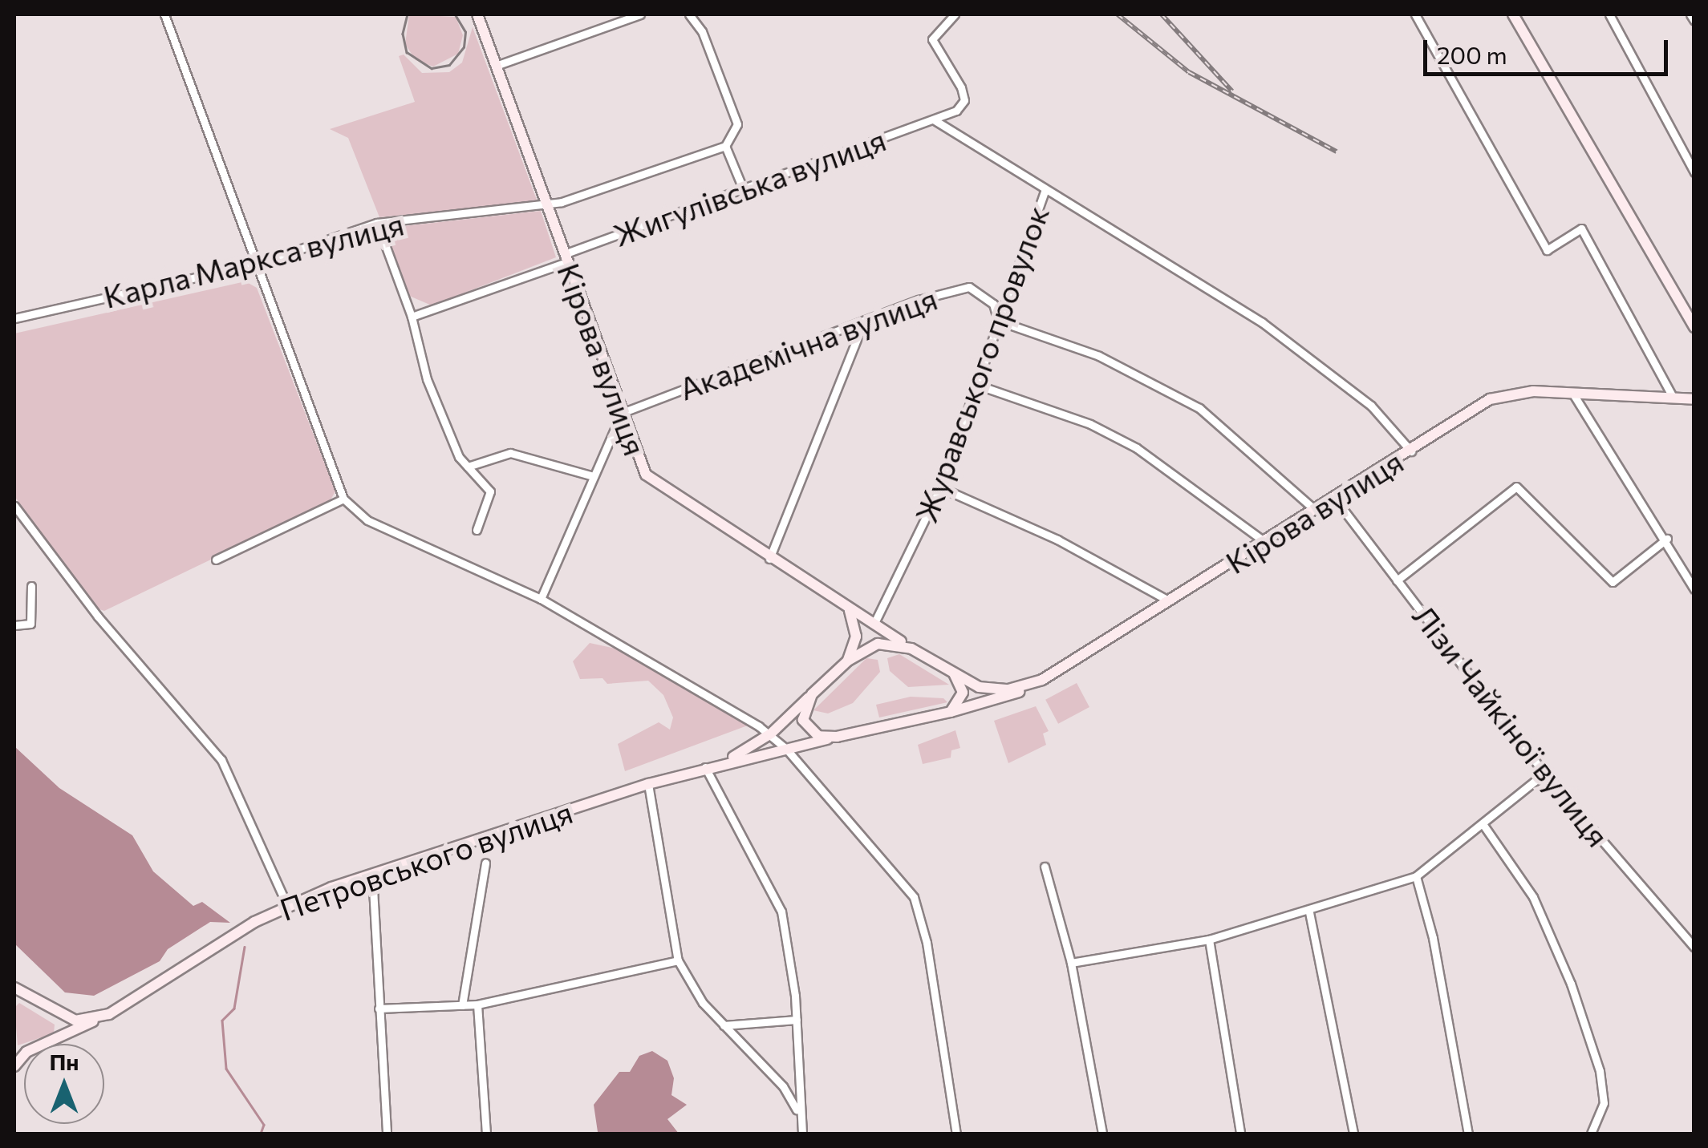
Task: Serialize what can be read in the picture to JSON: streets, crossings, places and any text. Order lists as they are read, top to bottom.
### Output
{
  "streets": {
    "main road": ["Кірова вулиця", "Петровського вулиця"],
    "street": [
      "Жигулівська вулиця",
      "Карла Маркса вулиця",
      "Академічна вулиця",
      "Журавського провулок",
      "Лізи Чайкіної вулиця"
    ]
  },
  "crossings": [
    ["Жигулівська вулиця", "Кірова вулиця"],
    ["Карла Маркса вулиця", "Кірова вулиця"],
    ["Академічна вулиця", "Кірова вулиця"],
    ["Академічна вулиця", "Журавського провулок"],
    ["Кірова вулиця", "Журавського провулок"],
    ["Кірова вулиця", "Лізи Чайкіної вулиця"],
    ["Кірова вулиця", "Петровського вулиця"]
  ],
  "scale_bar": "200 m",
  "north": "top"
}
